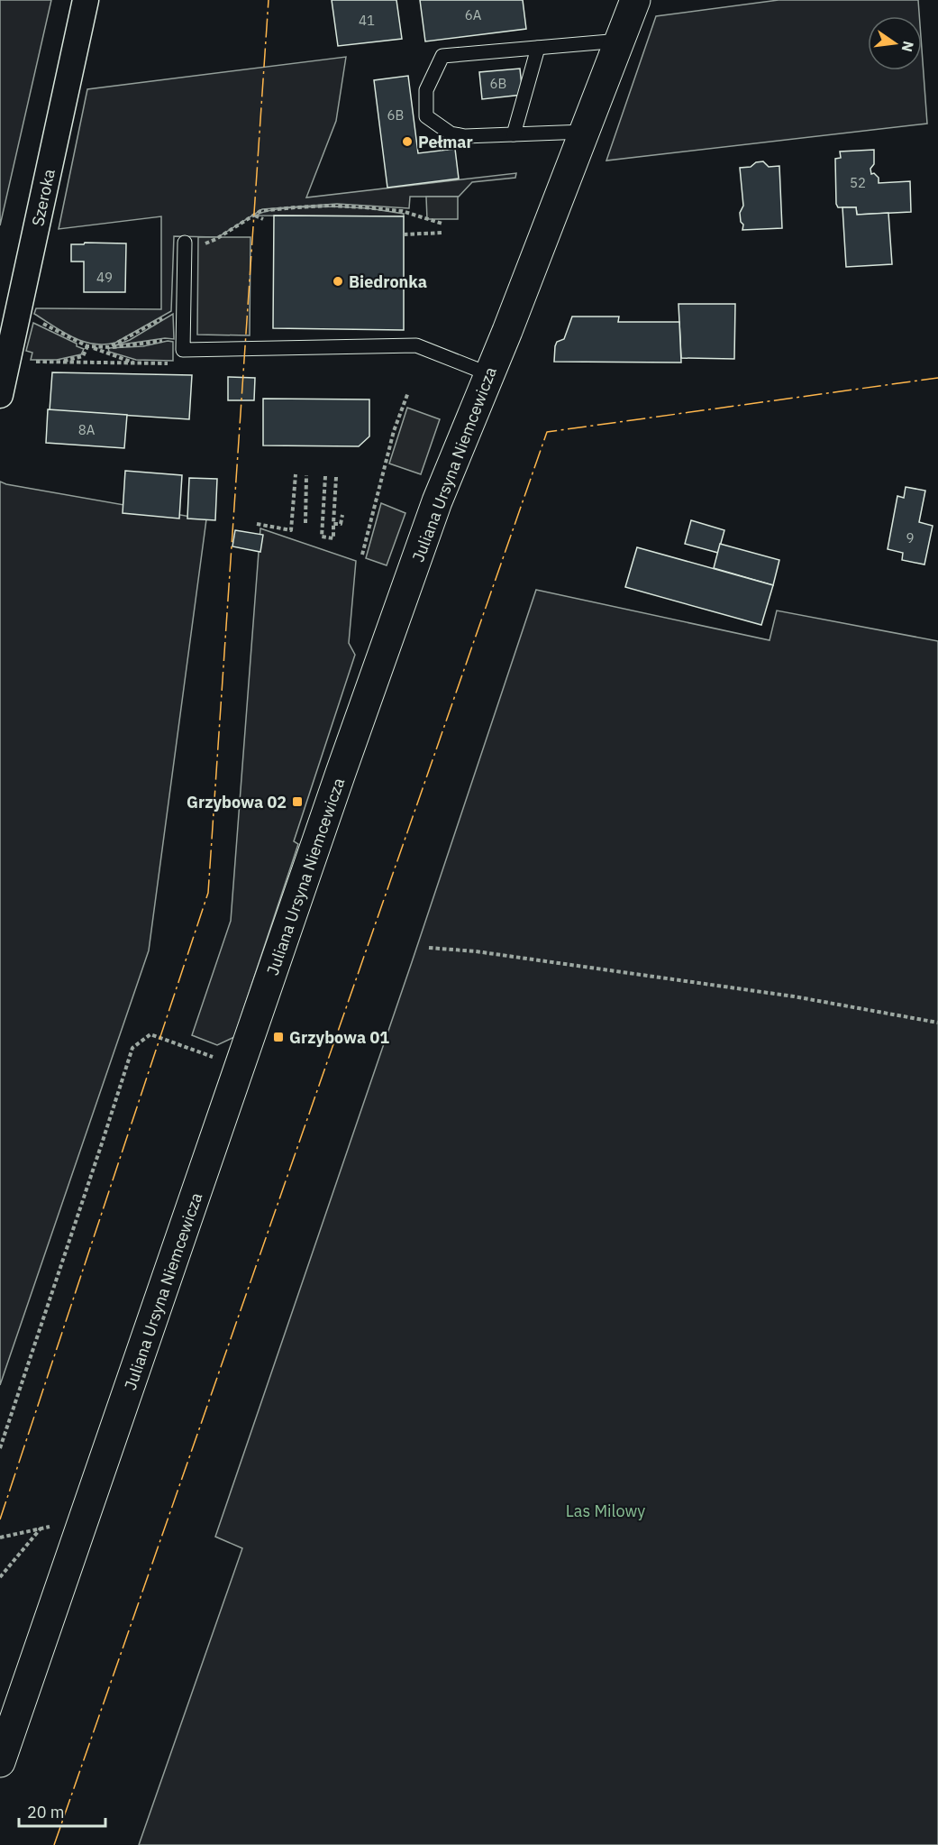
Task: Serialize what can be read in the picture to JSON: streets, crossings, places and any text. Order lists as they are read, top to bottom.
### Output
{
  "streets": {
    "street": ["Szeroka", "Juliana Ursyna Niemcewicza"]
  },
  "parks": ["Las Milowy"],
  "places": {
    "other": ["Pełmar", "Biedronka"],
    "transit": ["Grzybowa 02", "Grzybowa 01"]
  },
  "house_numbers": [
    "6A",
    "41",
    "6B",
    "6B",
    "52",
    "49",
    "8A",
    "9"
  ],
  "scale_bar": "20 m",
  "north": "right"
}
